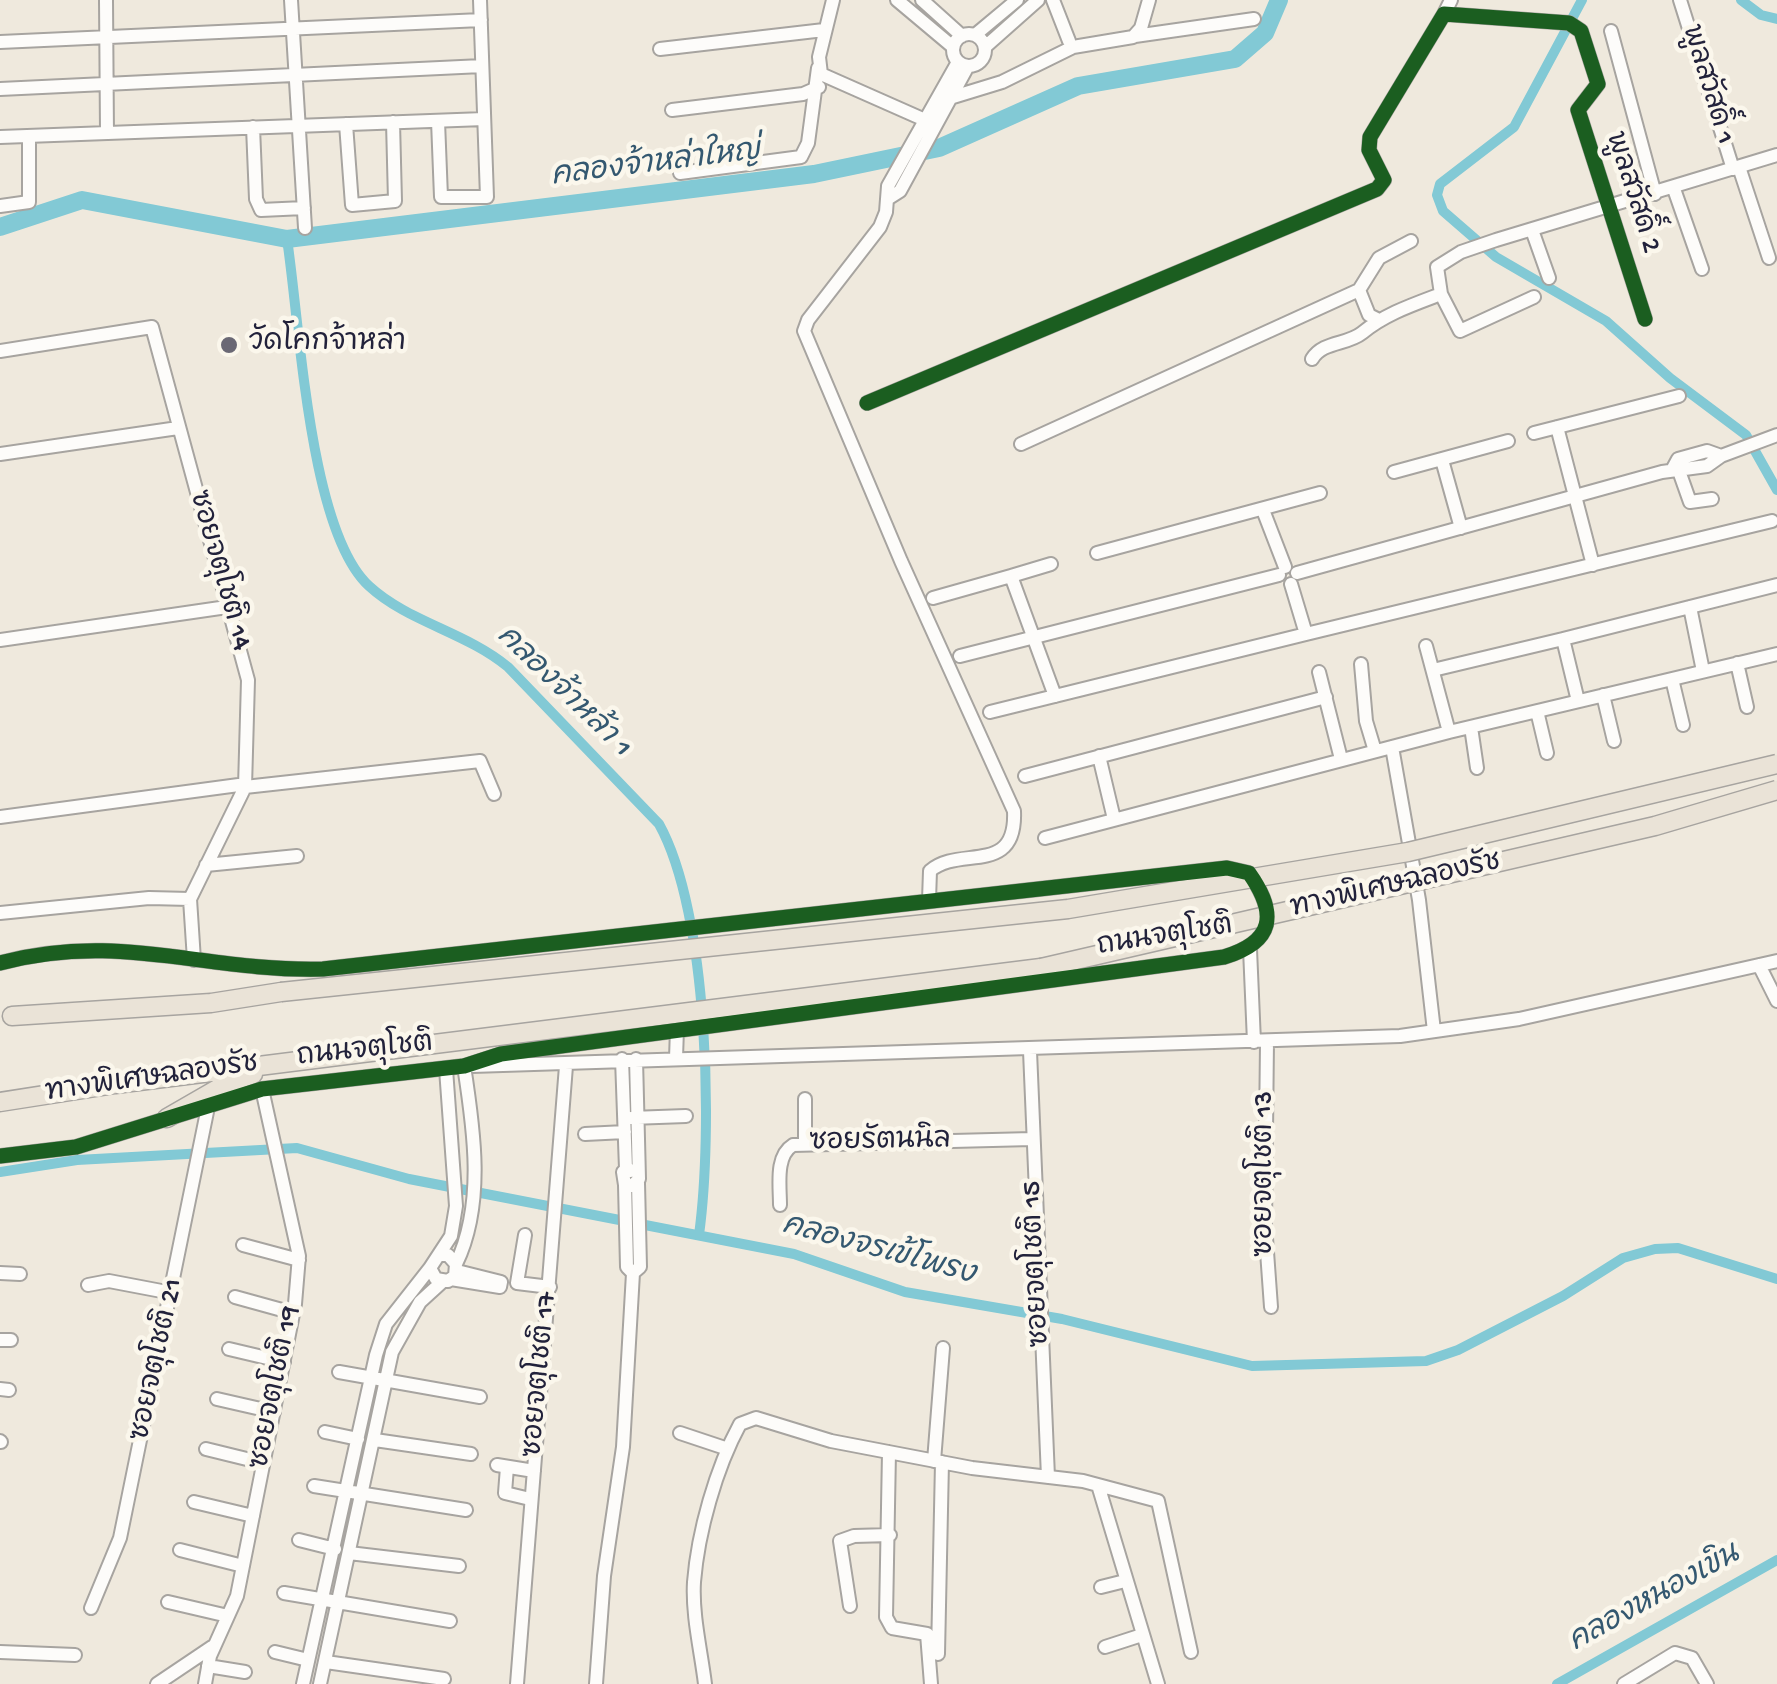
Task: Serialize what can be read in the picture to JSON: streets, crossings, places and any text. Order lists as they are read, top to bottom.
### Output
{
  "streets": {
    "highway": ["ทางพิเศษฉลองรัช"],
    "street": [
      "พูลสวัสดิ์ 1",
      "พูลสวัสดิ์ 2",
      "ซอยจตุโชติ 14",
      "ถนนจตุโชติ",
      "ซอยรัตนนิล",
      "ซอยจตุโชติ 13",
      "ซอยจตุโชติ 15",
      "ซอยจตุโชติ 21",
      "ซอยจตุโชติ 17",
      "ซอยจตุโชติ 19"
    ]
  },
  "crossings": [
    ["ซอยจตุโชติ 14", "ถนนจตุโชติ"],
    ["ทางพิเศษฉลองรัช", "ถนนจตุโชติ"],
    ["ถนนจตุโชติ", "ซอยจตุโชติ 13"],
    ["ถนนจตุโชติ", "ซอยจตุโชติ 15"],
    ["ถนนจตุโชติ", "ซอยจตุโชติ 21"],
    ["ถนนจตุโชติ", "ซอยจตุโชติ 17"],
    ["ถนนจตุโชติ", "ซอยจตุโชติ 19"],
    ["ซอยรัตนนิล", "ซอยจตุโชติ 15"]
  ],
  "water": [
    "คลองจ้าหล่าใหญ่",
    "คลองจ้าหล้า 1",
    "คลองจรเข้โพรง",
    "คลองหนองเขิน"
  ],
  "places": ["วัดโคกจ้าหล่า"]
}
